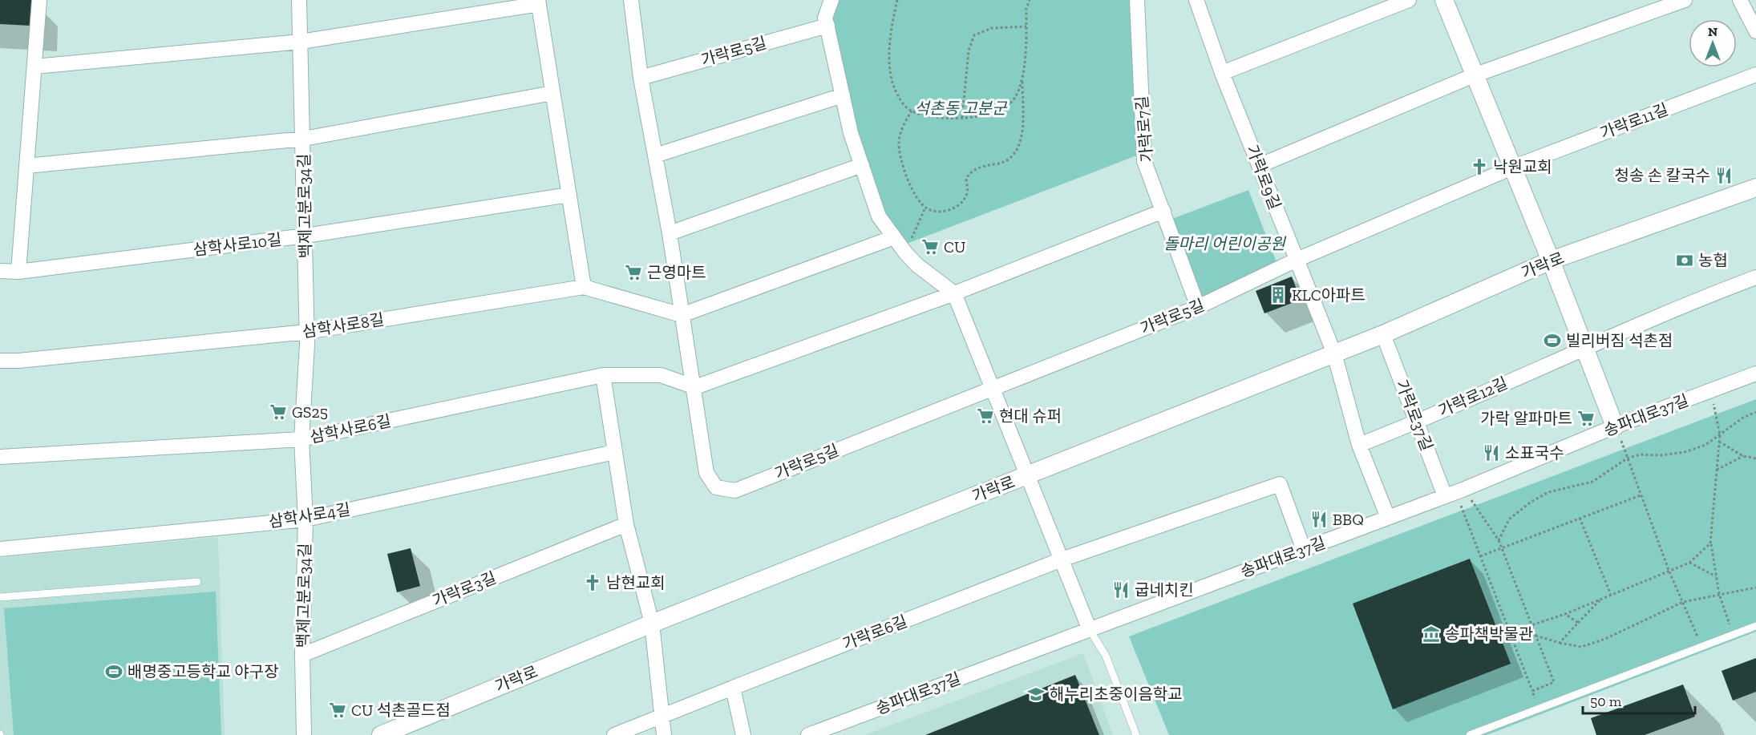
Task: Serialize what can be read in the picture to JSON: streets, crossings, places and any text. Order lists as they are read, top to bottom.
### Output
{
  "streets": {
    "street": [
      "가락로5길",
      "가락로11길",
      "가락로7길",
      "가락로9길",
      "백제고분로34길",
      "삼학사로10길",
      "가락로",
      "삼학사로8길",
      "가락로12길",
      "가락로37길",
      "송파대로37길",
      "삼학사로6길",
      "삼학사로4길",
      "가락로3길",
      "가락로6길"
    ]
  },
  "crossings": [
    ["가락로5길", "가락로11길"],
    ["가락로5길", "가락로7길"],
    ["가락로5길", "가락로9길"],
    ["가락로5길", "삼학사로8길"],
    ["가락로5길", "삼학사로6길"],
    ["가락로11길", "가락로9길"],
    ["가락로9길", "가락로"],
    ["백제고분로34길", "삼학사로10길"],
    ["백제고분로34길", "삼학사로8길"],
    ["백제고분로34길", "삼학사로6길"],
    ["백제고분로34길", "삼학사로4길"],
    ["백제고분로34길", "가락로3길"],
    ["가락로", "가락로37길"],
    ["가락로12길", "가락로37길"],
    ["가락로37길", "송파대로37길"],
    ["송파대로37길", "가락로6길"]
  ],
  "parks": ["석촌동 고분군", "돌마리 어린이공원"],
  "places": {
    "church": ["낙원교회", "남현교회"],
    "restaurant": [
      "청송 손 칼국수",
      "소표국수",
      "BBQ",
      "굽네치킨"
    ],
    "supermarket": [
      "CU",
      "근영마트",
      "GS25",
      "현대 슈퍼",
      "가락 알파마트",
      "CU 석촌골드점"
    ],
    "bank": ["농협"],
    "building": ["KLC아파트"],
    "sports": ["빌리버짐 석촌점", "배명중고등학교 야구장"],
    "museum": ["송파책박물관"],
    "school or university": ["해누리초중이음학교"]
  },
  "scale_bar": "50 m",
  "north": "top"
}
